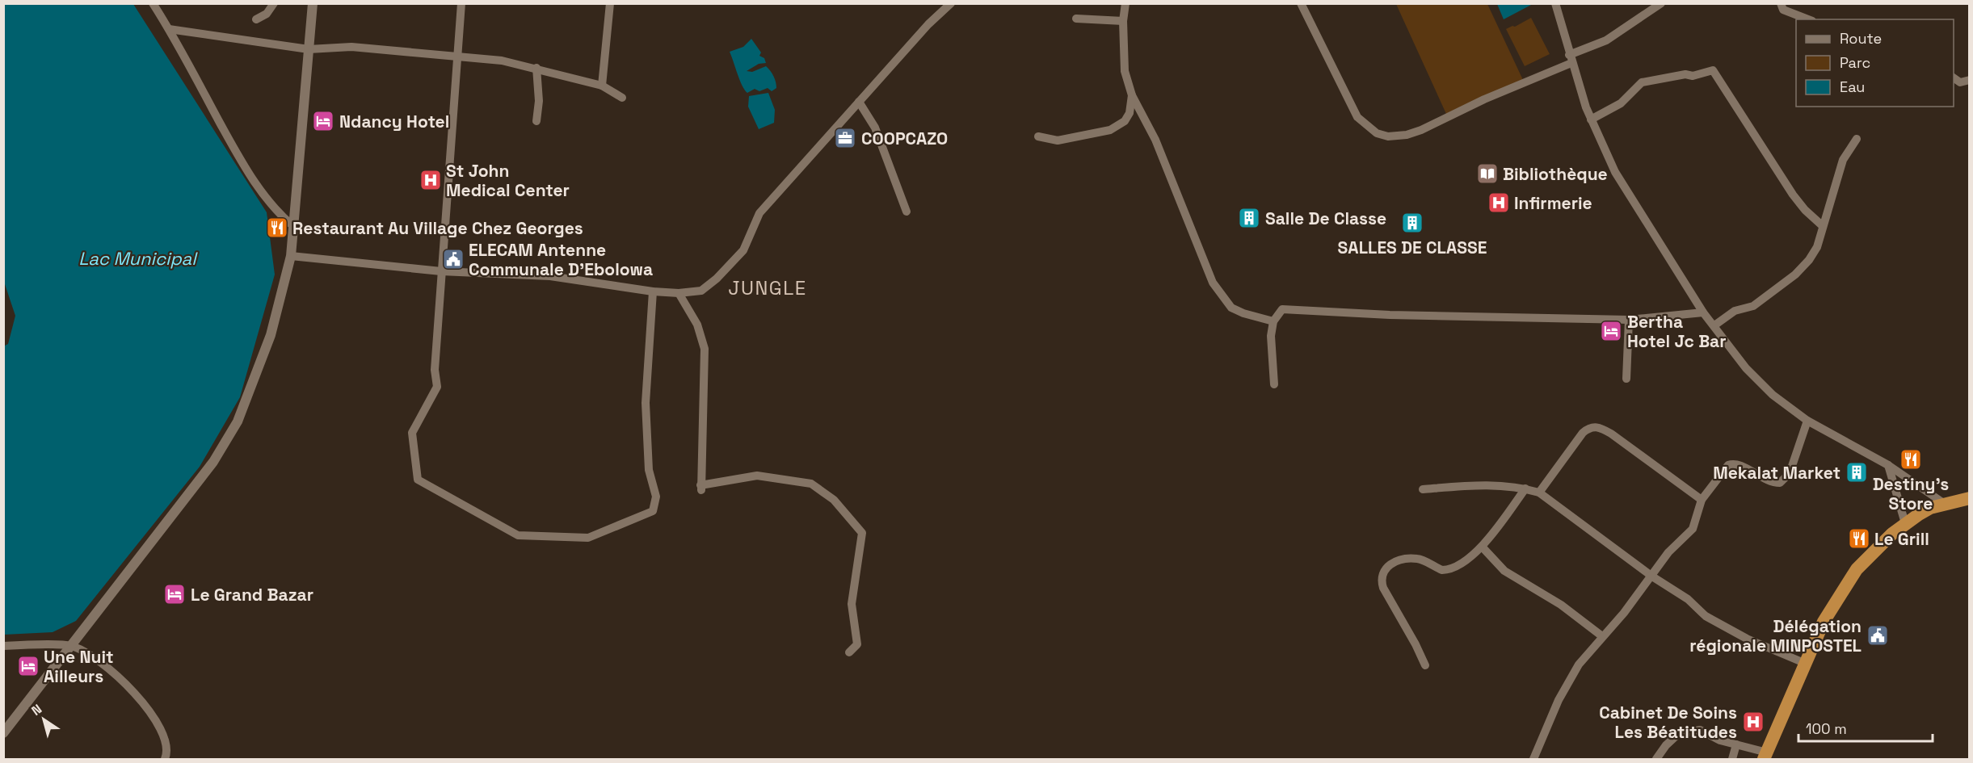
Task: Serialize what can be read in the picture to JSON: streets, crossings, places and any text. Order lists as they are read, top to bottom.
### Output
{
  "districts": ["JUNGLE"],
  "water": ["Lac Municipal"],
  "places": {
    "hotel": [
      "Ndancy Hotel",
      "Bertha Hotel Jc Bar",
      "Le Grand Bazar",
      "Une Nuit Ailleurs"
    ],
    "office": ["COOPCAZO"],
    "library": ["Bibliothèque"],
    "hospital": ["St John Medical Center", "Infirmerie", "Cabinet De Soins Les Béatitudes"],
    "building": ["Salle De Classe", "SALLES DE CLASSE", "Mekalat Market"],
    "restaurant": ["Restaurant Au Village Chez Georges", "Destiny’s Store", "Le Grill"],
    "public building": ["ELECAM Antenne Communale D’Ebolowa", "Délégation régionale MINPOSTEL"]
  },
  "legend": ["Route", "Parc", "Eau"],
  "scale_bar": "100 m",
  "north": "top left"
}
